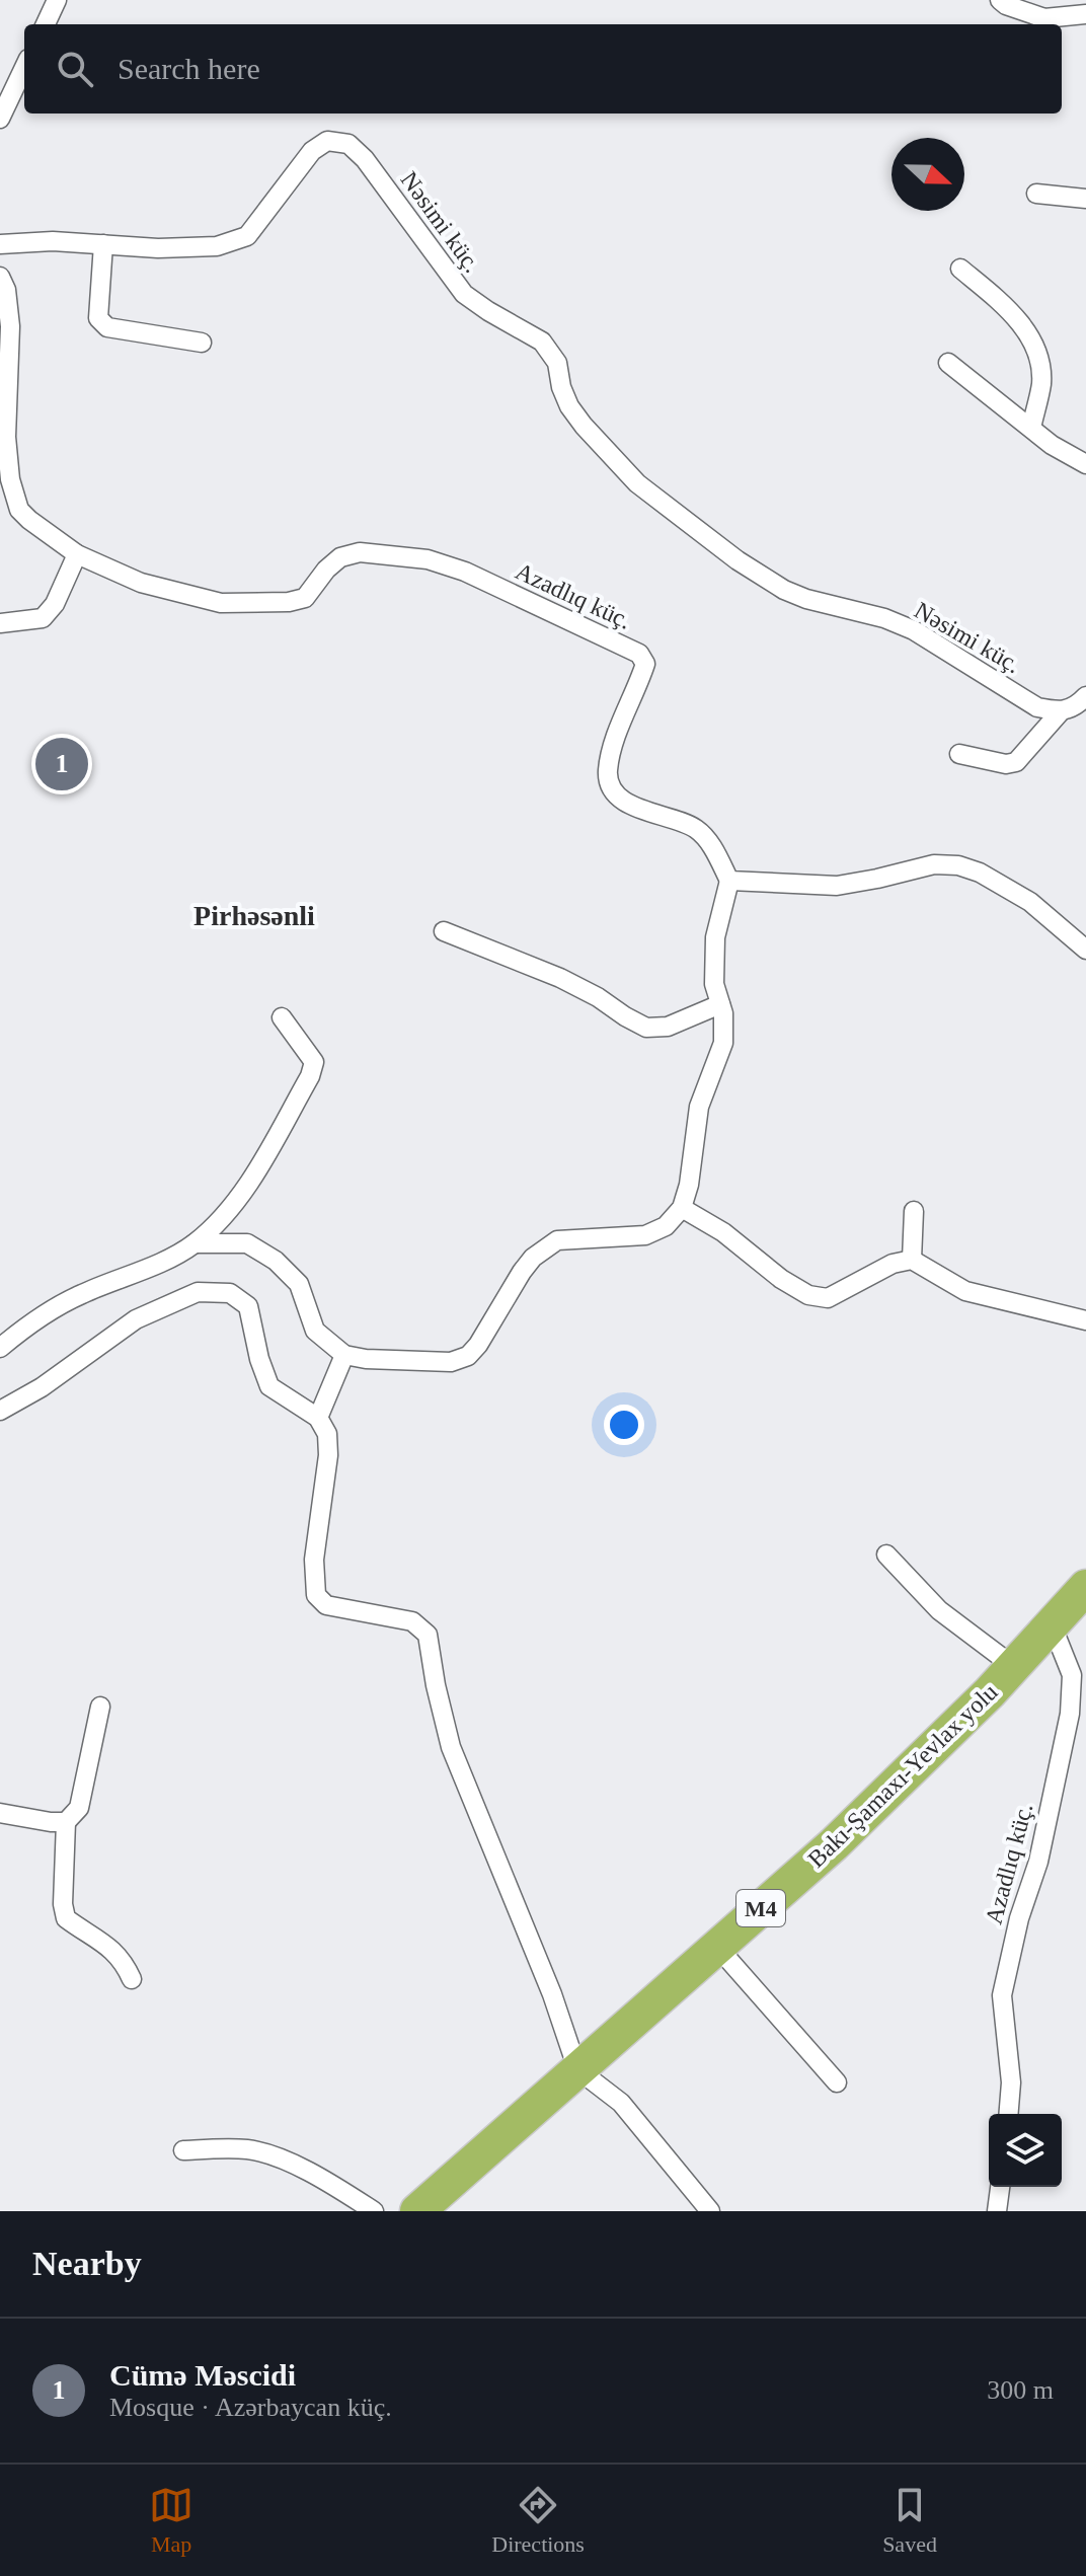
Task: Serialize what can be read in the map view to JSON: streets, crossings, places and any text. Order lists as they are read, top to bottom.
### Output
{
  "streets": {
    "highway": ["Bakı-Şamaxı-Yevlax yolu", "M4"],
    "street": ["Nəsimi küç.", "Azadlıq küç."]
  },
  "crossings": [
    ["Azadlıq küç.", "Bakı-Şamaxı-Yevlax yolu"]
  ],
  "districts": ["Pirhəsənli"],
  "north": "right",
  "page": {
    "search": "Search here",
    "pins": "1",
    "heading": "Nearby",
    "list": [
      {
        "mark": "1",
        "name": "Cümə Məscidi",
        "note": "Mosque · Azərbaycan küç.",
        "value": "300 m"
      }
    ],
    "nav": ["Map", "Directions", "Saved"]
  }
}
